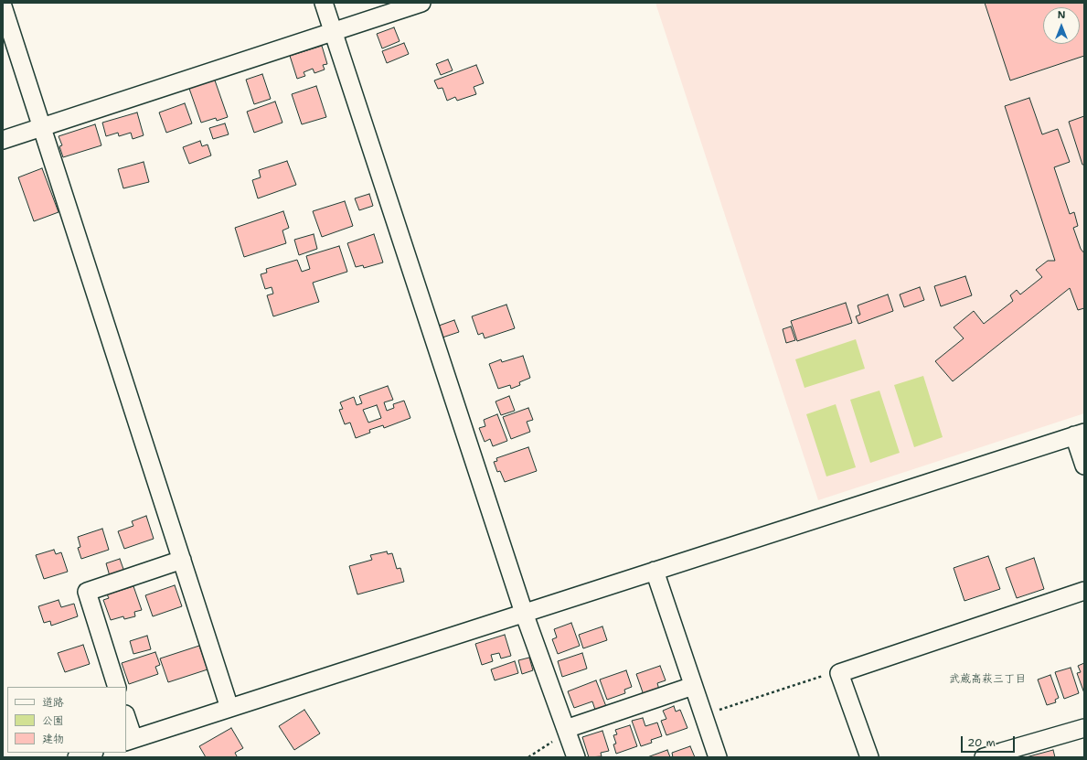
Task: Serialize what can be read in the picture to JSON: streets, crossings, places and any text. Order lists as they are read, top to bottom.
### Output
{
  "districts": ["武蔵高萩三丁目"],
  "legend": ["道路", "公園", "建物"],
  "scale_bar": "20 m",
  "north": "top"
}
